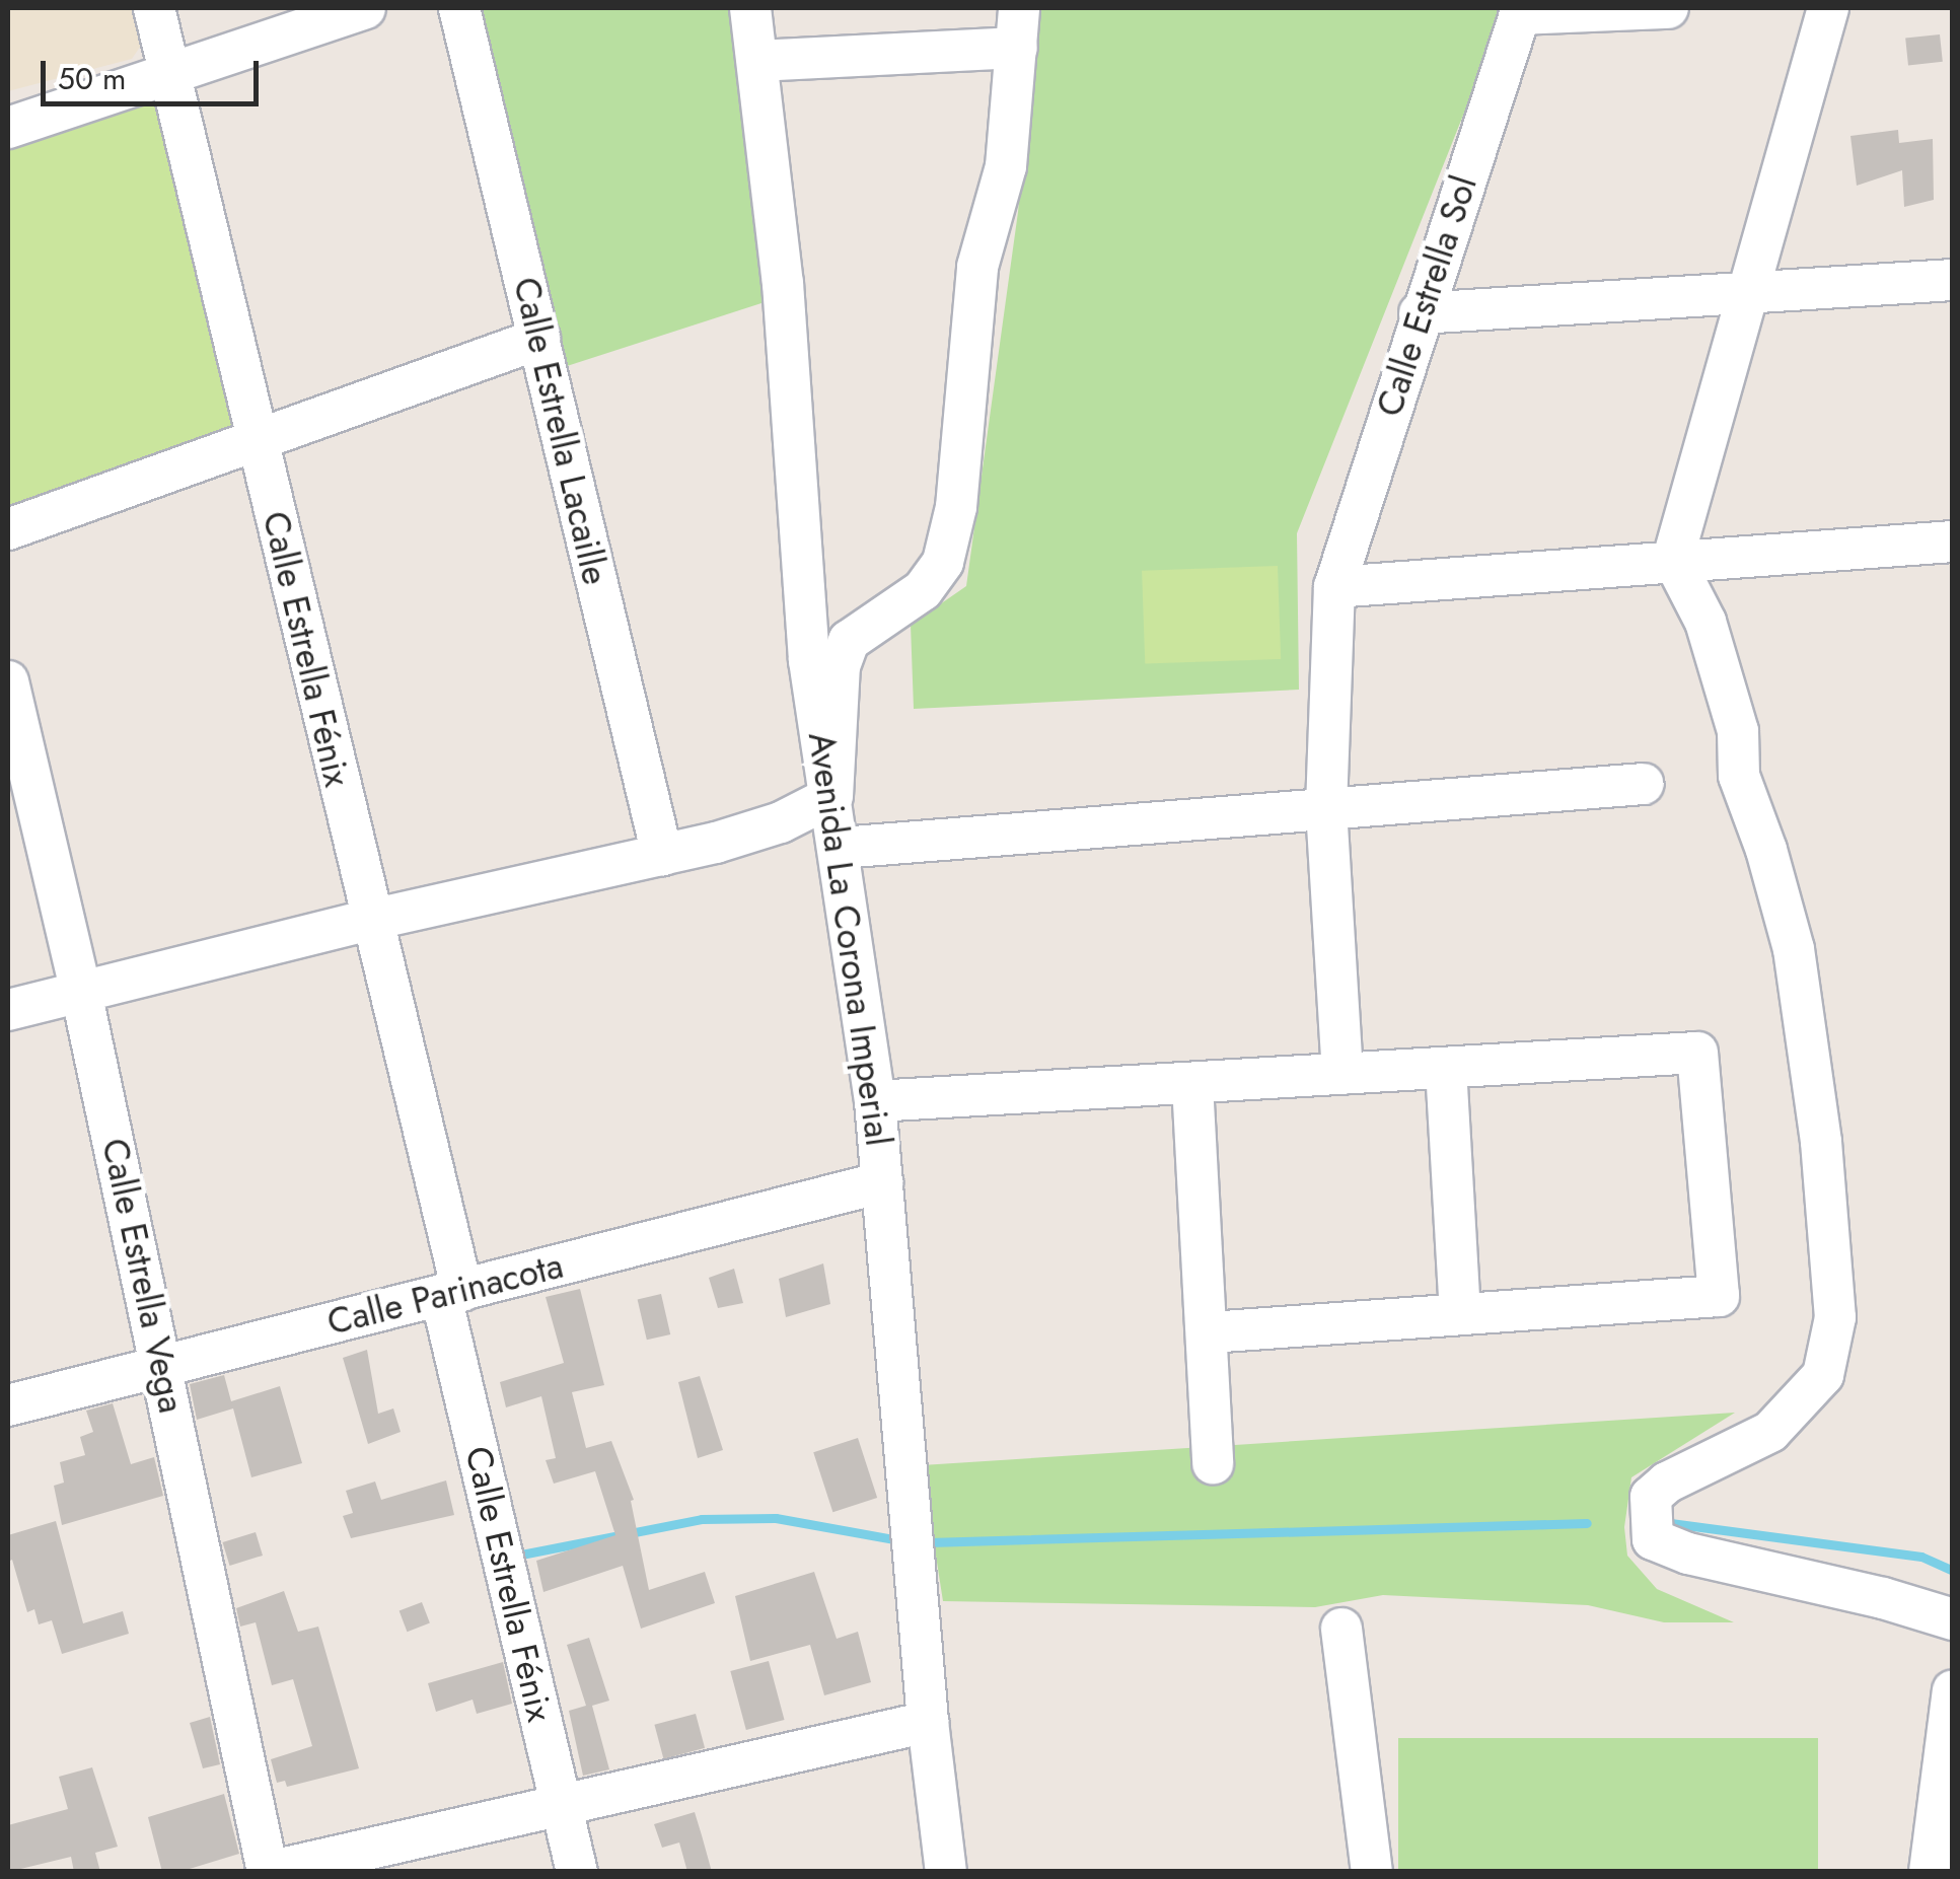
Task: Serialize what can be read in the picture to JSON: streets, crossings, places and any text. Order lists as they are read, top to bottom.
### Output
{
  "streets": {
    "street": [
      "Calle Estrella Sol",
      "Calle Estrella Lacaille",
      "Calle Estrella Fénix",
      "Avenida La Corona Imperial",
      "Calle Estrella Vega",
      "Calle Parinacota"
    ]
  },
  "crossings": [
    ["Calle Estrella Fénix", "Calle Parinacota"],
    ["Avenida La Corona Imperial", "Calle Parinacota"],
    ["Calle Estrella Vega", "Calle Parinacota"]
  ],
  "scale_bar": "50 m"
}
